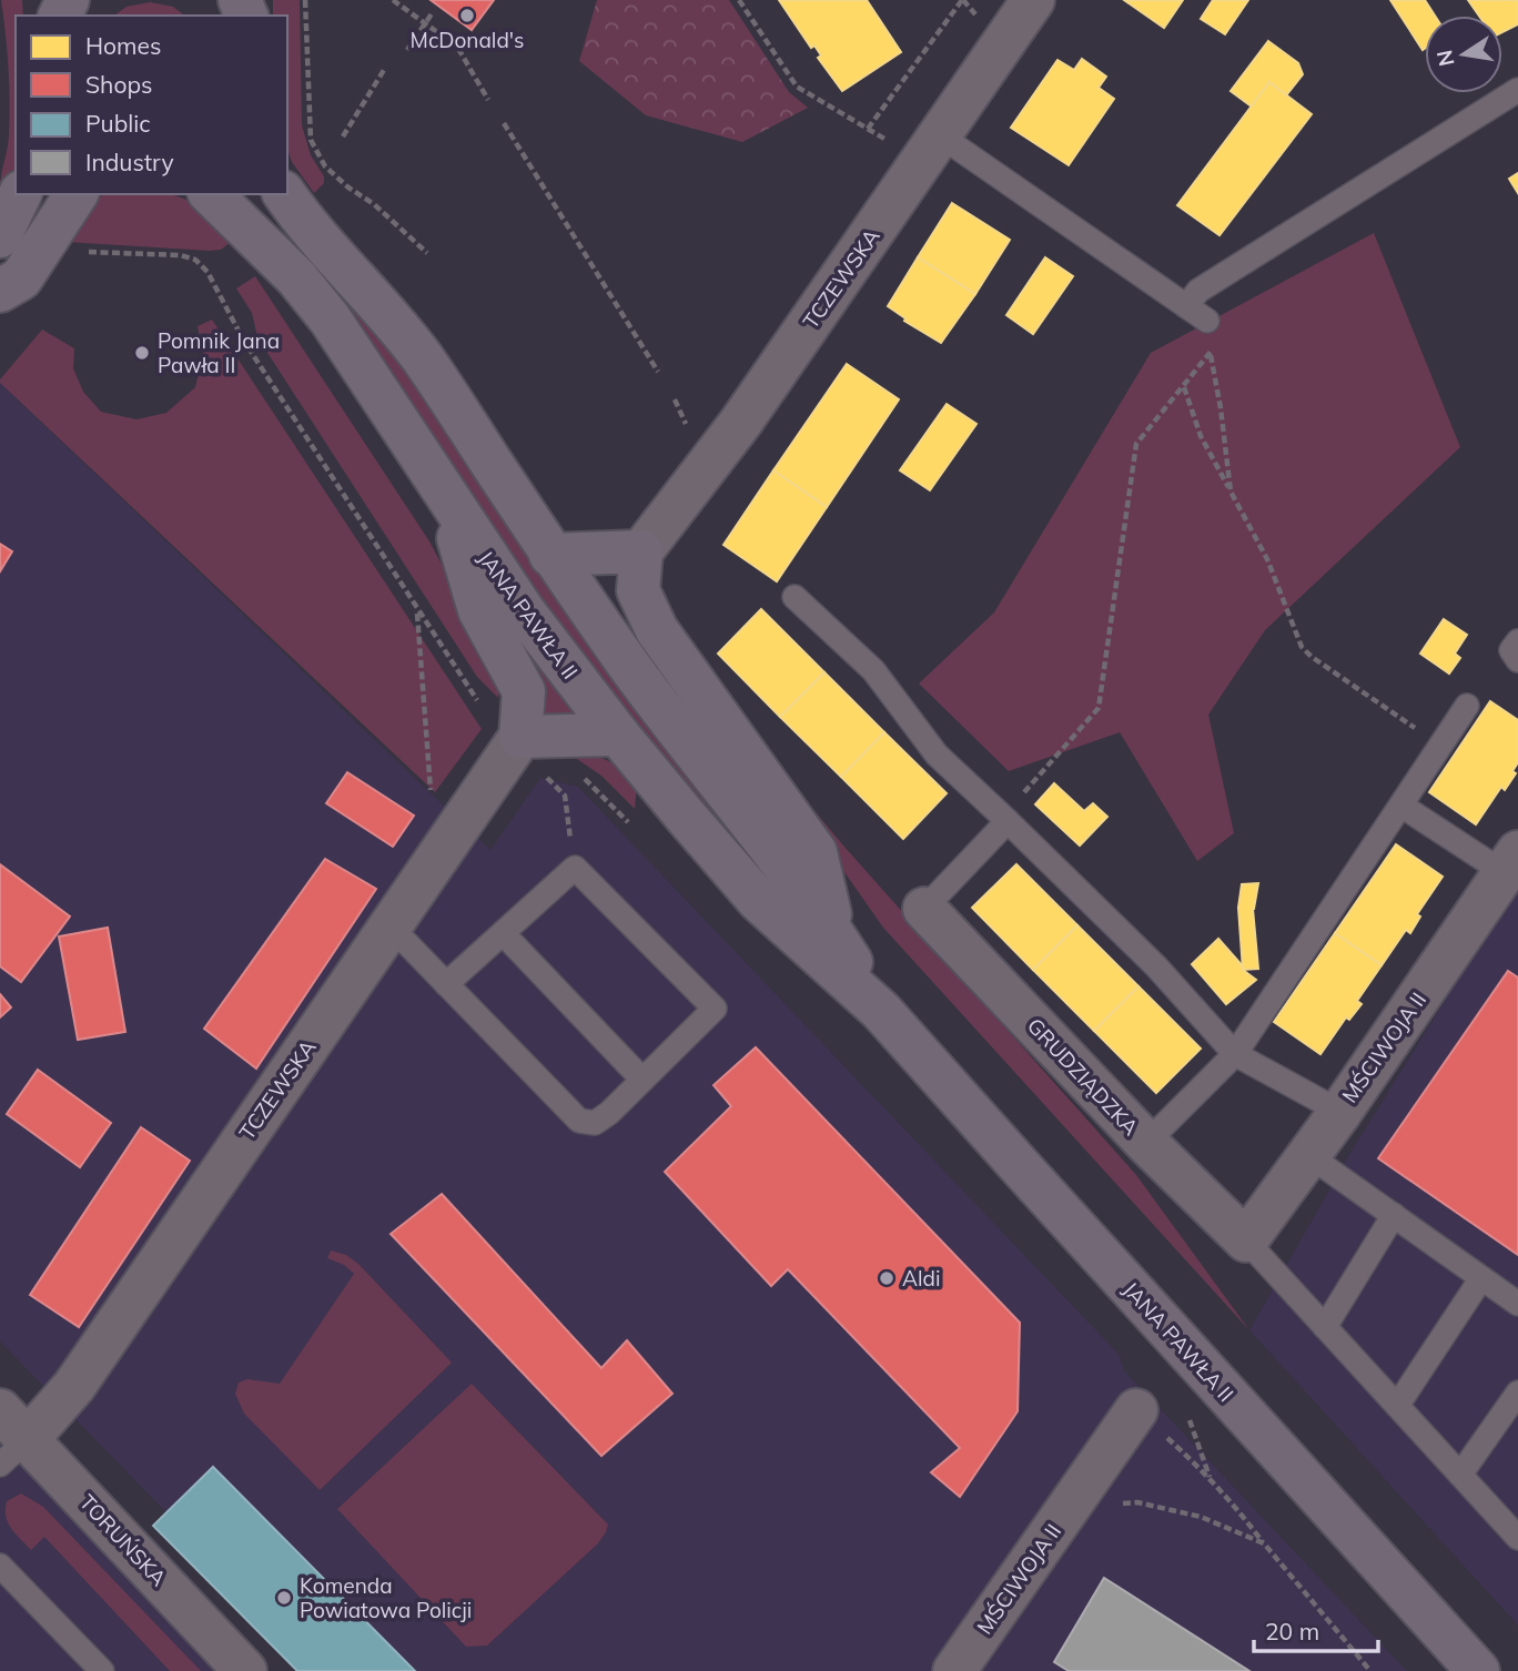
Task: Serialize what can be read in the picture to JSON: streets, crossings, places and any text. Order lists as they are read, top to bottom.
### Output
{
  "streets": {
    "main road": ["JANA PAWŁA II"],
    "street": [
      "TCZEWSKA",
      "MŚCIWOJA II",
      "GRUDZIĄDZKA",
      "TORUŃSKA"
    ]
  },
  "crossings": [
    ["TCZEWSKA", "TORUŃSKA"],
    ["MŚCIWOJA II", "GRUDZIĄDZKA"]
  ],
  "places": [
    "McDonald's",
    "Pomnik Jana Pawła II",
    "Aldi",
    "Komenda Powiatowa Policji"
  ],
  "legend": [
    "Homes",
    "Shops",
    "Public",
    "Industry"
  ],
  "scale_bar": "20 m",
  "north": "left"
}
